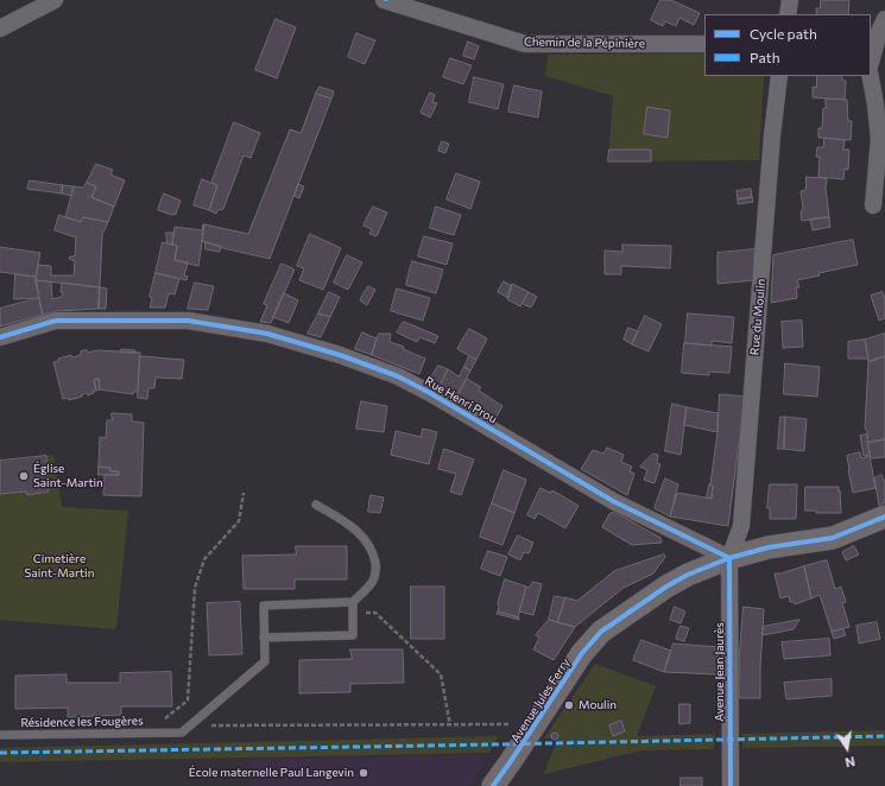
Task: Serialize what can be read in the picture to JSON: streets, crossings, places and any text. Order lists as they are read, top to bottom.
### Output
{
  "streets": {
    "street": [
      "Chemin de la Pépinière",
      "Rue du Moulin",
      "Rue Henri Prou",
      "Avenue Jean Jaurès",
      "Avenue Jules Ferry"
    ],
    "lane": ["Résidence les Fougères"]
  },
  "crossings": [
    ["Rue du Moulin", "Rue Henri Prou"],
    ["Rue du Moulin", "Avenue Jean Jaurès"],
    ["Rue du Moulin", "Avenue Jules Ferry"],
    ["Rue Henri Prou", "Avenue Jean Jaurès"],
    ["Rue Henri Prou", "Avenue Jules Ferry"],
    ["Avenue Jean Jaurès", "Avenue Jules Ferry"]
  ],
  "parks": ["Cimetière Saint-Martin"],
  "places": ["Église Saint-Martin", "Moulin", "École maternelle Paul Langevin"],
  "legend": ["Cycle path", "Path"],
  "north": "bottom"
}
